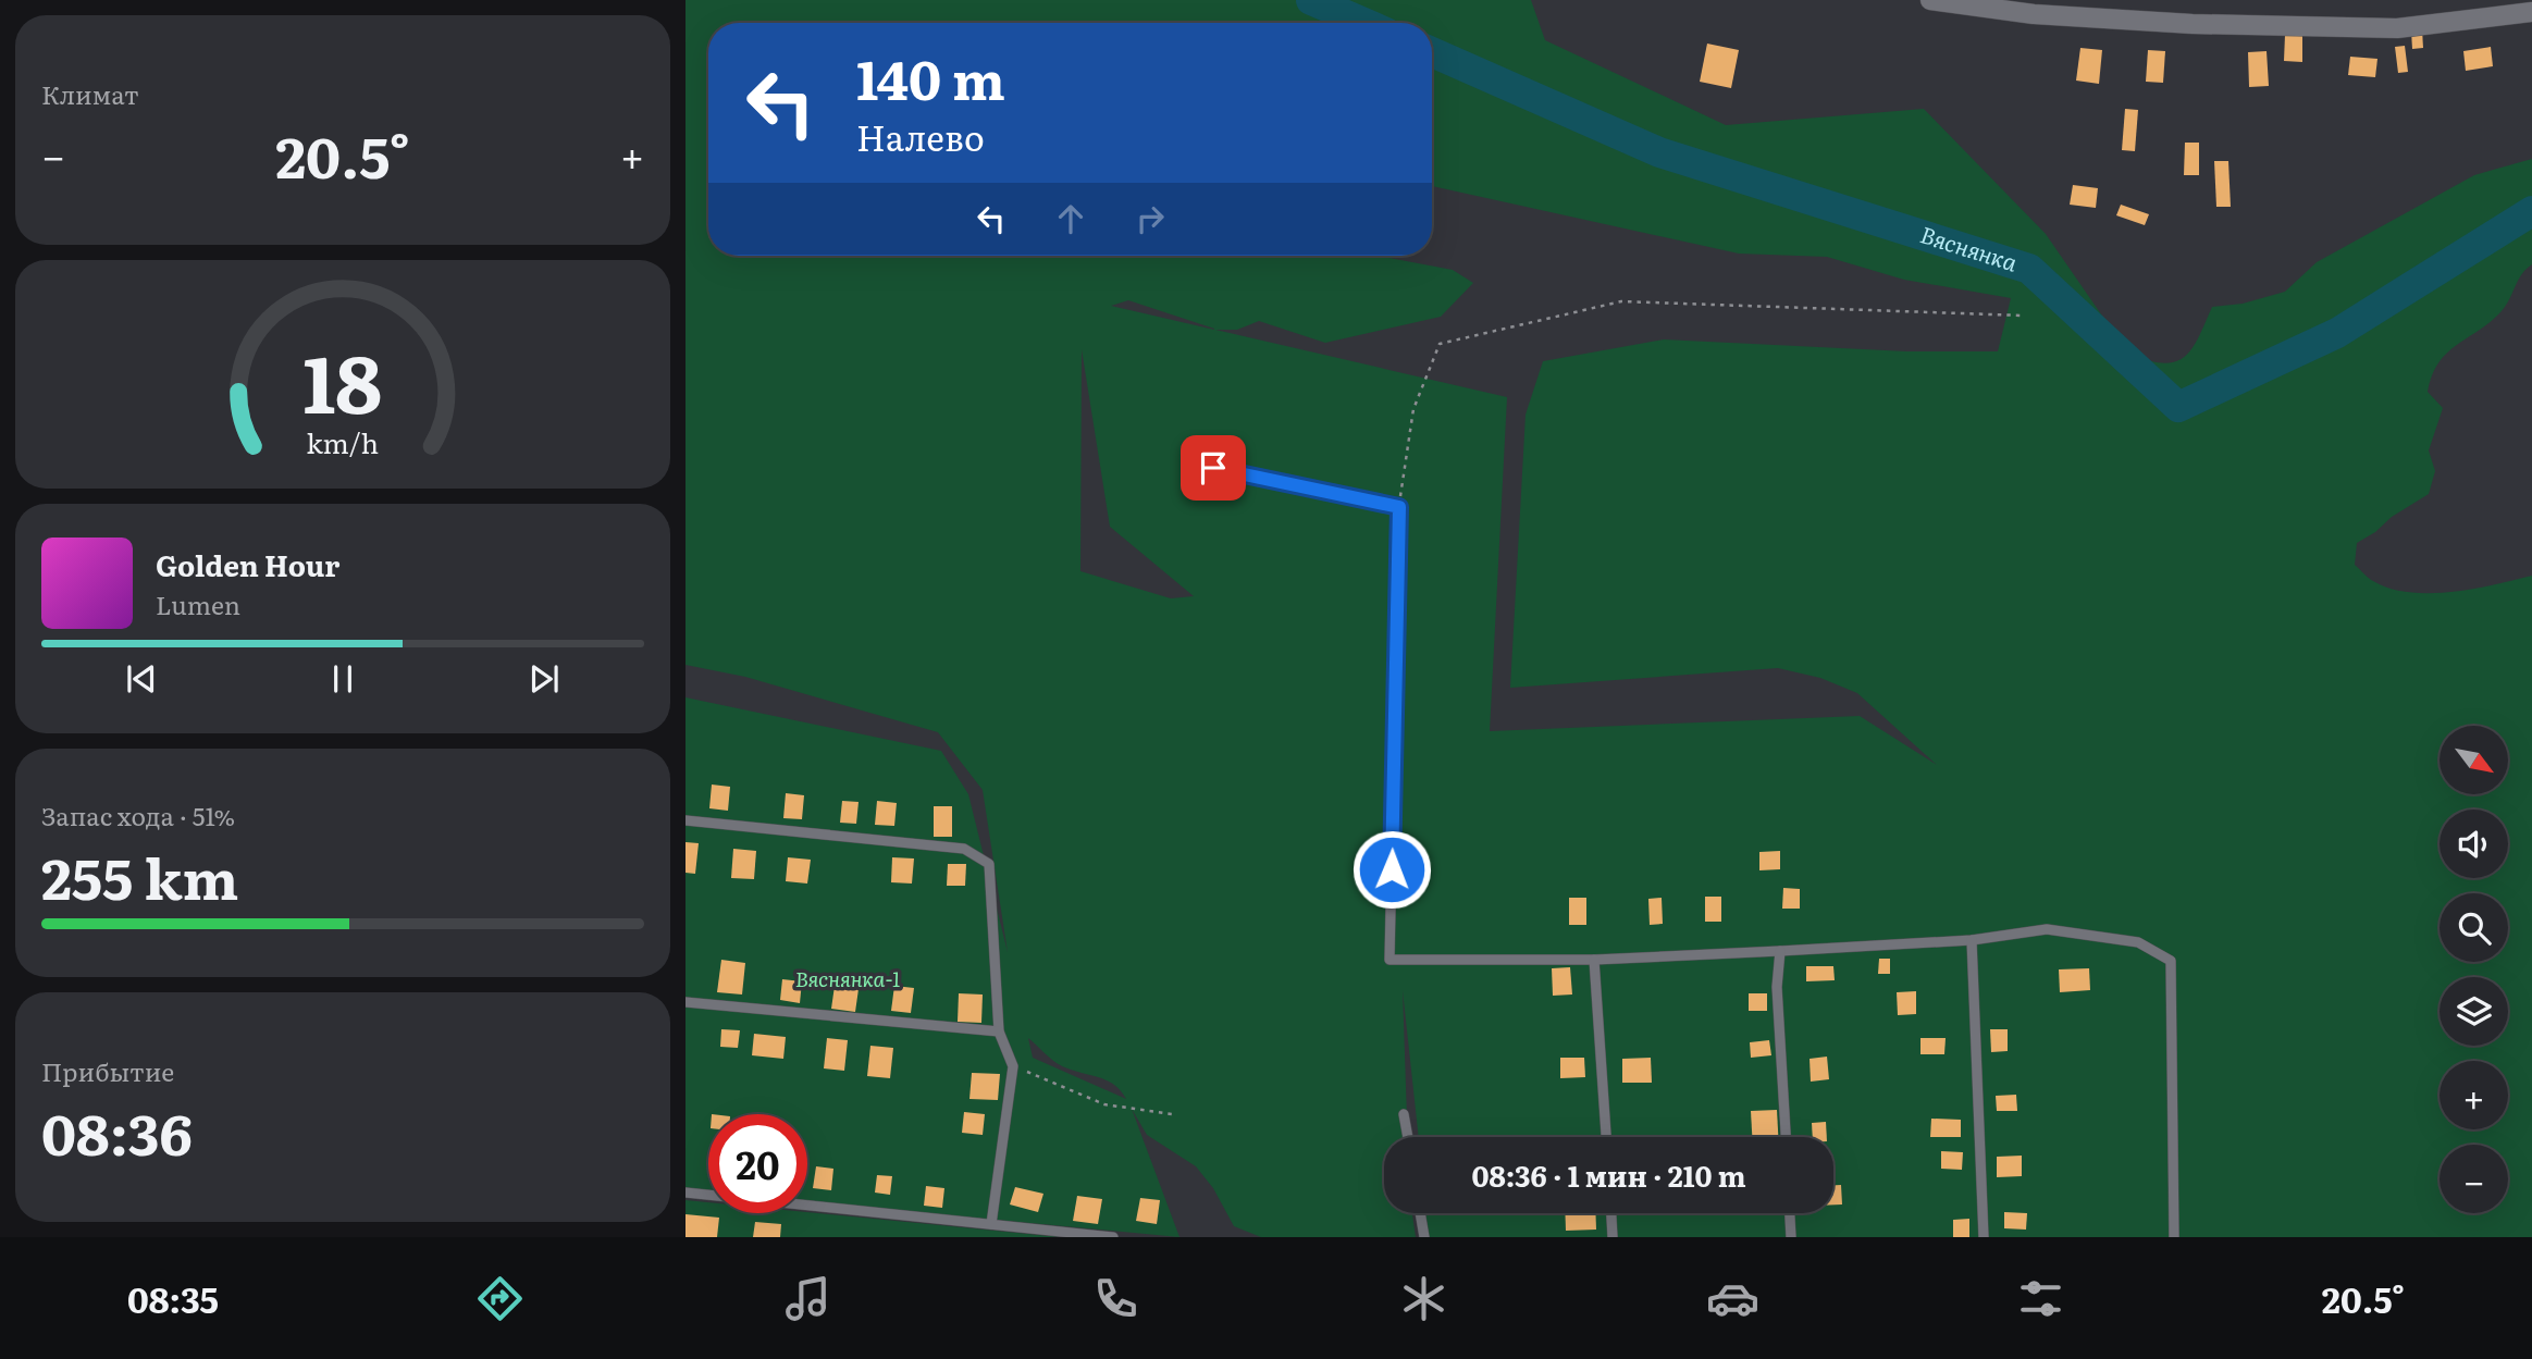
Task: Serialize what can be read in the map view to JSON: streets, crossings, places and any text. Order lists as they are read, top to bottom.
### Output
{
  "water": ["Вяснянка"],
  "parks": ["Вяснянка-1"],
  "north": "bottom right",
  "page": {
    "tile": [
      "Климат",
      ["Запас хода · 51%", "255 km"],
      ["Прибытие", "08:36"]
    ],
    "turn": ["140 m", "Налево"],
    "heat": ["−", "20.5°", "+"],
    "song": ["Golden Hour", "Lumen"],
    "map_buttons": ["+", "−"],
    "limit": "20",
    "trip": "08:36 · 1 мин · 210 m",
    "tabs": ["08:35", "20.5°"],
    "gauge": ["18", "km/h"]
  }
}
